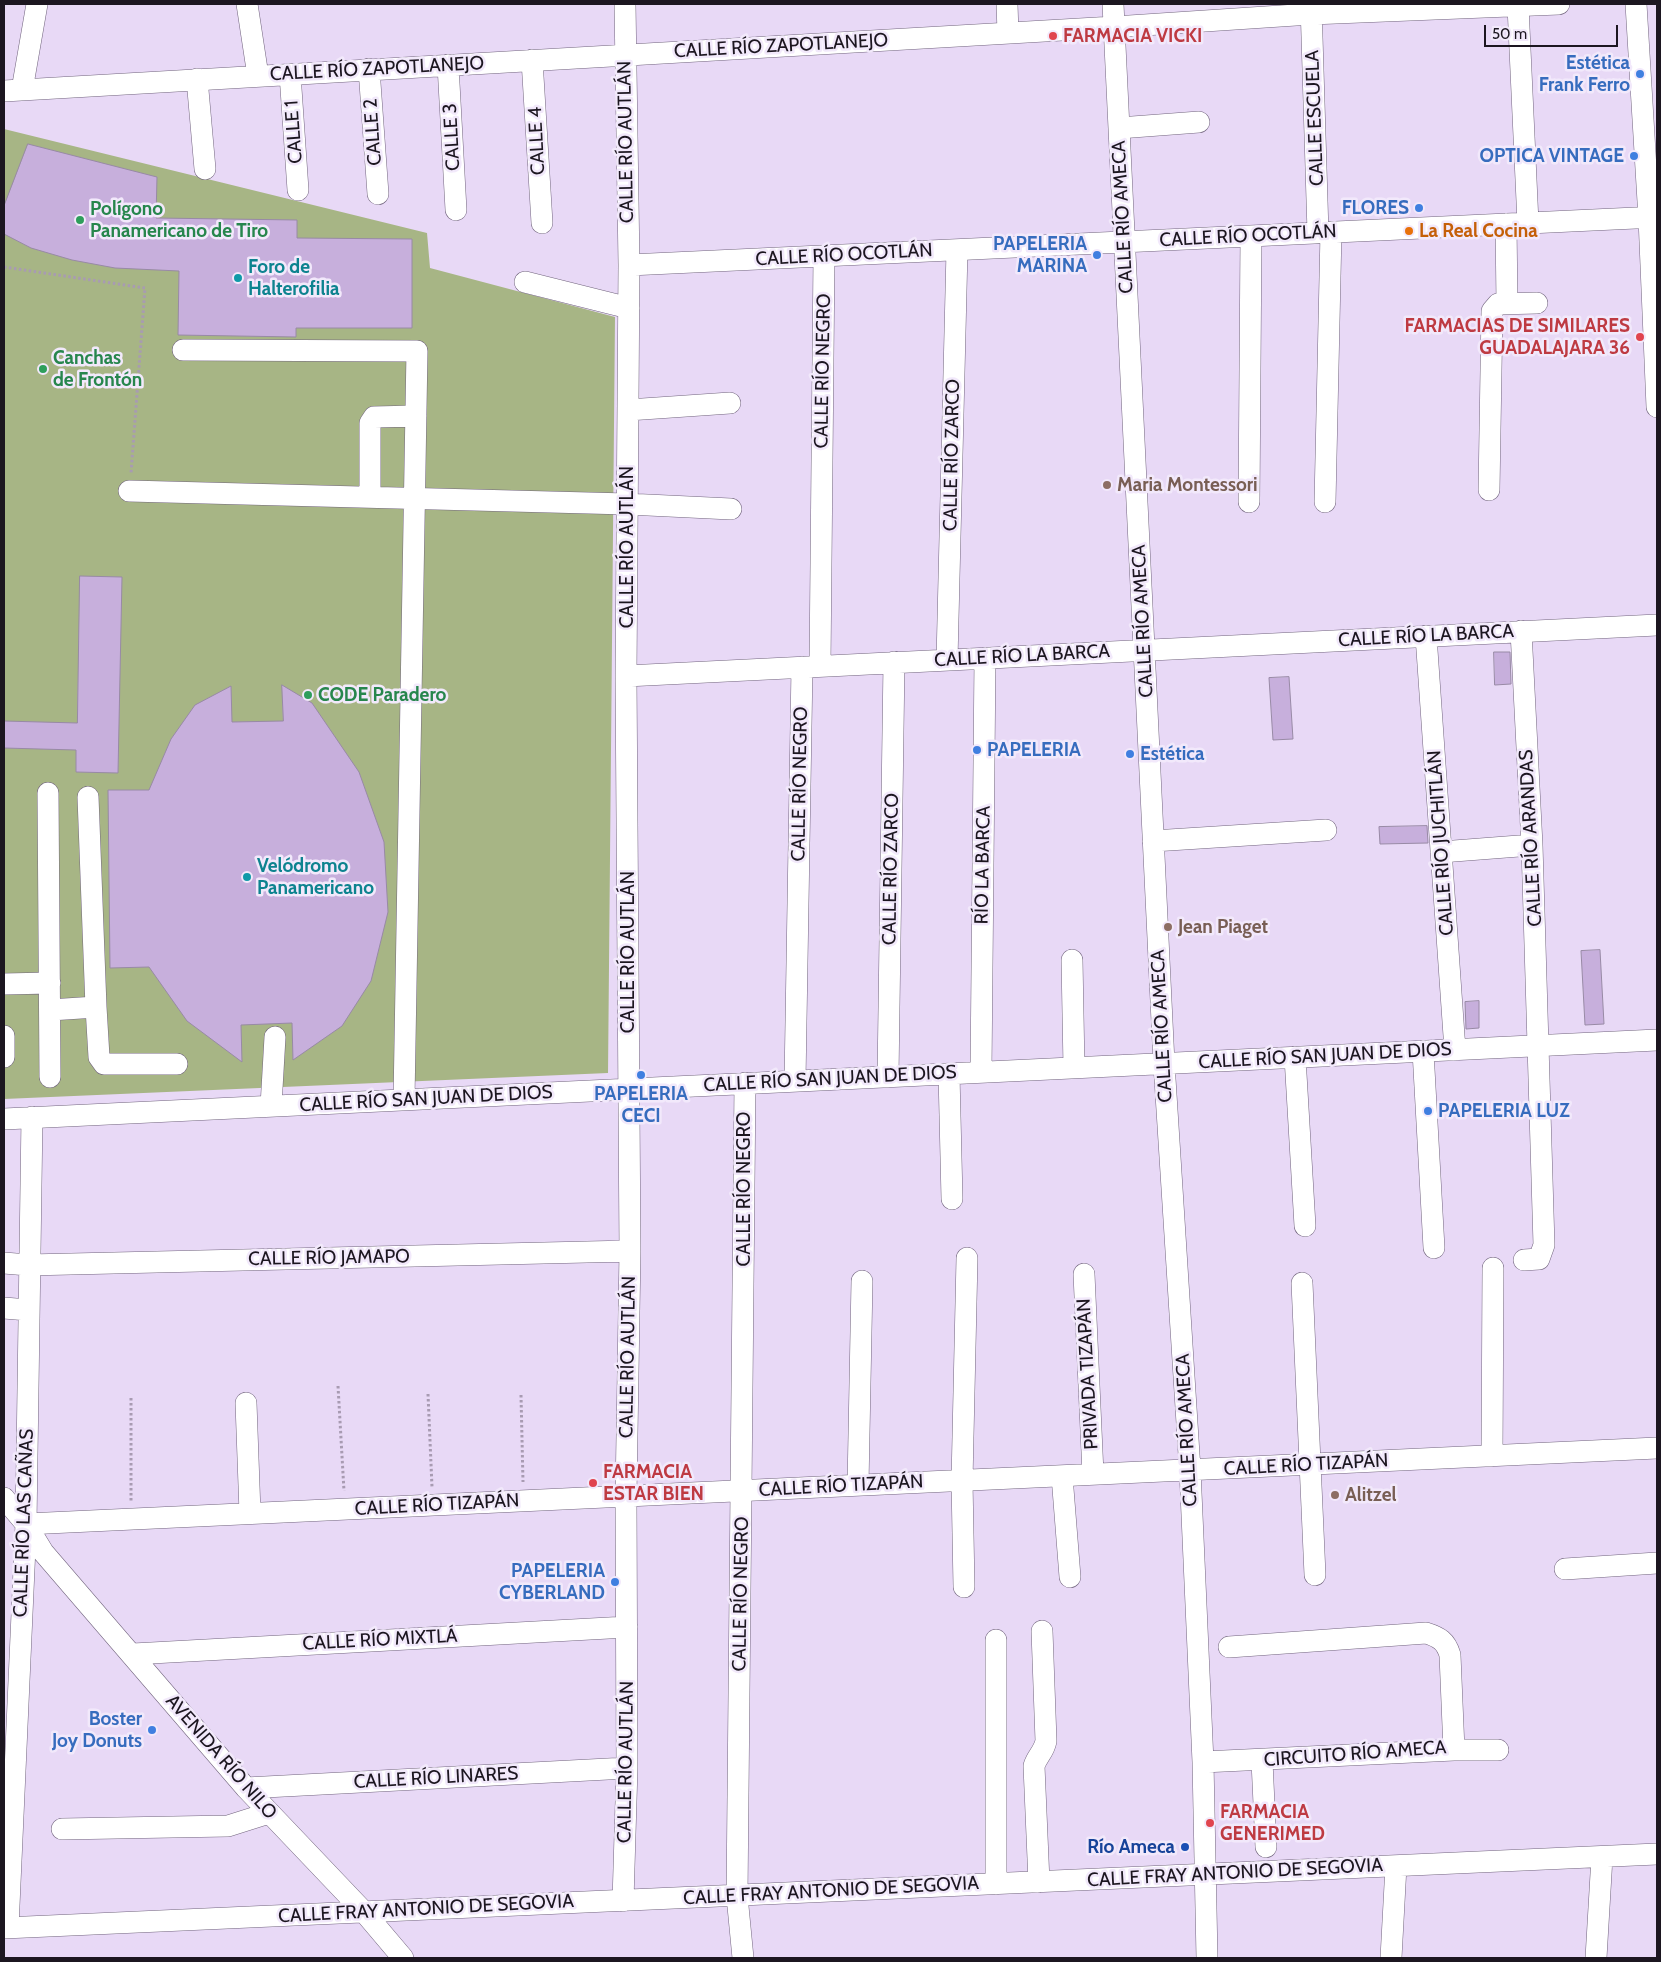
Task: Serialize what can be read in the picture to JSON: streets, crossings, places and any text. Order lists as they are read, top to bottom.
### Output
{
  "streets": {
    "street": [
      "CALLE RÍO ZAPOTLANEJO",
      "CALLE ESCUELA",
      "CALLE 1",
      "CALLE 2",
      "CALLE 3",
      "CALLE 4",
      "CALLE RÍO AUTLÁN",
      "CALLE RÍO AMECA",
      "CALLE RÍO OCOTLÁN",
      "CALLE RÍO NEGRO",
      "CALLE RÍO ZARCO",
      "CALLE RÍO LA BARCA",
      "CALLE RÍO ARANDAS",
      "CALLE RÍO JUCHITLÁN",
      "RÍO LA BARCA",
      "CALLE RÍO SAN JUAN DE DIOS",
      "CALLE RÍO JAMAPO",
      "PRIVADA TIZAPÁN",
      "CALLE RÍO TIZAPÁN",
      "CALLE RÍO LAS CAÑAS",
      "CALLE RÍO MIXTLÁ",
      "CIRCUITO RÍO AMECA",
      "AVENIDA RÍO NILO",
      "CALLE RÍO LINARES",
      "CALLE FRAY ANTONIO DE SEGOVIA"
    ]
  },
  "crossings": [
    ["CALLE RÍO ZAPOTLANEJO", "CALLE ESCUELA"],
    ["CALLE RÍO ZAPOTLANEJO", "CALLE 1"],
    ["CALLE RÍO ZAPOTLANEJO", "CALLE 2"],
    ["CALLE RÍO ZAPOTLANEJO", "CALLE 3"],
    ["CALLE RÍO ZAPOTLANEJO", "CALLE 4"],
    ["CALLE RÍO ZAPOTLANEJO", "CALLE RÍO AUTLÁN"],
    ["CALLE RÍO ZAPOTLANEJO", "CALLE RÍO AMECA"],
    ["CALLE ESCUELA", "CALLE RÍO OCOTLÁN"],
    ["CALLE RÍO AUTLÁN", "CALLE RÍO OCOTLÁN"],
    ["CALLE RÍO AUTLÁN", "CALLE RÍO LA BARCA"],
    ["CALLE RÍO AUTLÁN", "CALLE RÍO SAN JUAN DE DIOS"],
    ["CALLE RÍO AUTLÁN", "CALLE RÍO JAMAPO"],
    ["CALLE RÍO AUTLÁN", "CALLE RÍO TIZAPÁN"],
    ["CALLE RÍO AUTLÁN", "CALLE RÍO MIXTLÁ"],
    ["CALLE RÍO AUTLÁN", "CALLE RÍO LINARES"],
    ["CALLE RÍO AUTLÁN", "CALLE FRAY ANTONIO DE SEGOVIA"],
    ["CALLE RÍO AMECA", "CALLE RÍO OCOTLÁN"],
    ["CALLE RÍO AMECA", "CALLE RÍO LA BARCA"],
    ["CALLE RÍO AMECA", "CALLE RÍO SAN JUAN DE DIOS"],
    ["CALLE RÍO AMECA", "CALLE RÍO TIZAPÁN"],
    ["CALLE RÍO AMECA", "CIRCUITO RÍO AMECA"],
    ["CALLE RÍO AMECA", "CALLE FRAY ANTONIO DE SEGOVIA"],
    ["CALLE RÍO OCOTLÁN", "CALLE RÍO NEGRO"],
    ["CALLE RÍO OCOTLÁN", "CALLE RÍO ZARCO"],
    ["CALLE RÍO NEGRO", "CALLE RÍO LA BARCA"],
    ["CALLE RÍO NEGRO", "CALLE RÍO SAN JUAN DE DIOS"],
    ["CALLE RÍO NEGRO", "CALLE RÍO TIZAPÁN"],
    ["CALLE RÍO NEGRO", "CALLE FRAY ANTONIO DE SEGOVIA"],
    ["CALLE RÍO ZARCO", "CALLE RÍO LA BARCA"],
    ["CALLE RÍO ZARCO", "CALLE RÍO SAN JUAN DE DIOS"],
    ["CALLE RÍO LA BARCA", "CALLE RÍO ARANDAS"],
    ["CALLE RÍO LA BARCA", "CALLE RÍO JUCHITLÁN"],
    ["CALLE RÍO LA BARCA", "RÍO LA BARCA"],
    ["CALLE RÍO ARANDAS", "CALLE RÍO SAN JUAN DE DIOS"],
    ["CALLE RÍO JUCHITLÁN", "CALLE RÍO SAN JUAN DE DIOS"],
    ["RÍO LA BARCA", "CALLE RÍO SAN JUAN DE DIOS"],
    ["CALLE RÍO SAN JUAN DE DIOS", "CALLE RÍO LAS CAÑAS"],
    ["CALLE RÍO JAMAPO", "CALLE RÍO LAS CAÑAS"],
    ["PRIVADA TIZAPÁN", "CALLE RÍO TIZAPÁN"],
    ["CALLE RÍO TIZAPÁN", "CALLE RÍO LAS CAÑAS"],
    ["CALLE RÍO TIZAPÁN", "AVENIDA RÍO NILO"],
    ["CALLE RÍO LAS CAÑAS", "AVENIDA RÍO NILO"],
    ["CALLE RÍO LAS CAÑAS", "CALLE FRAY ANTONIO DE SEGOVIA"],
    ["CALLE RÍO MIXTLÁ", "AVENIDA RÍO NILO"],
    ["AVENIDA RÍO NILO", "CALLE RÍO LINARES"],
    ["AVENIDA RÍO NILO", "CALLE FRAY ANTONIO DE SEGOVIA"]
  ],
  "places": [
    "FARMACIA VICKI",
    "Estética Frank Ferro",
    "OPTICA VINTAGE",
    "FLORES",
    "Polígono Panamericano de Tiro",
    "La Real Cocina",
    "PAPELERIA MARINA",
    "Foro de Halterofilia",
    "FARMACIAS DE SIMILARES GUADALAJARA 36",
    "Canchas de Frontón",
    "Maria Montessori",
    "CODE Paradero",
    "PAPELERIA",
    "Estética",
    "Velódromo Panamericano",
    "Jean Piaget",
    "PAPELERIA CECI",
    "PAPELERIA LUZ",
    "FARMACIA ESTAR BIEN",
    "Alitzel",
    "PAPELERIA CYBERLAND",
    "Boster Joy Donuts",
    "FARMACIA GENERIMED",
    "Río Ameca"
  ],
  "scale_bar": "50 m"
}
